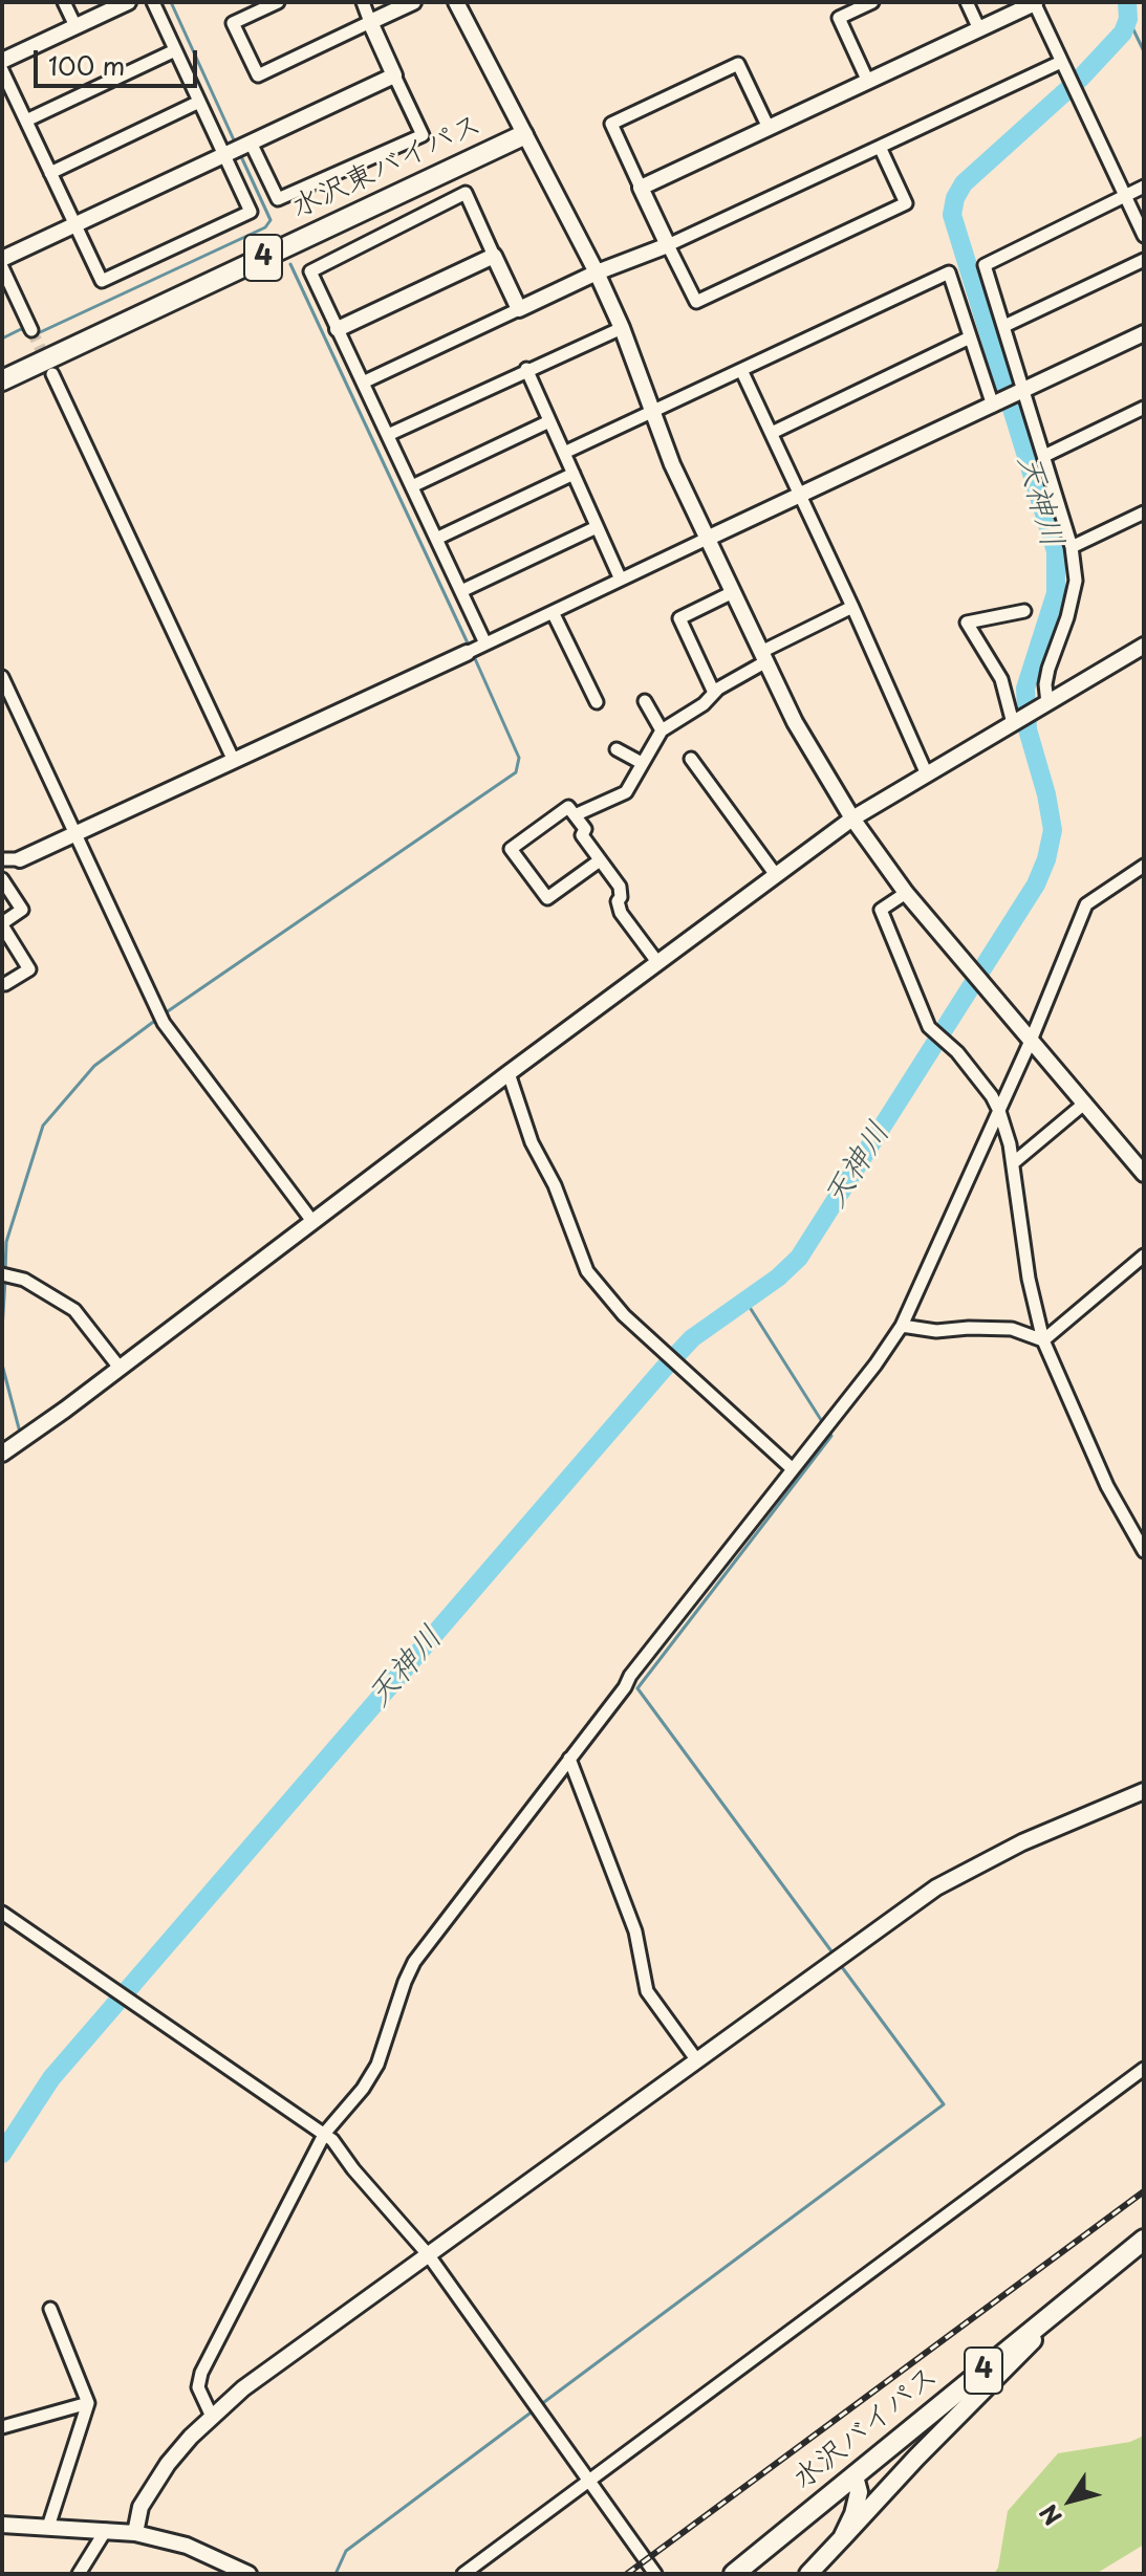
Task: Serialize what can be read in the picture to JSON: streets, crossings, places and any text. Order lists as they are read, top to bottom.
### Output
{
  "streets": {
    "highway": ["水沢東バイパス", "4", "水沢バイパス"]
  },
  "crossings": [
    ["4", "水沢バイパス"]
  ],
  "water": ["天神川"],
  "scale_bar": "100 m",
  "north": "bottom left"
}
